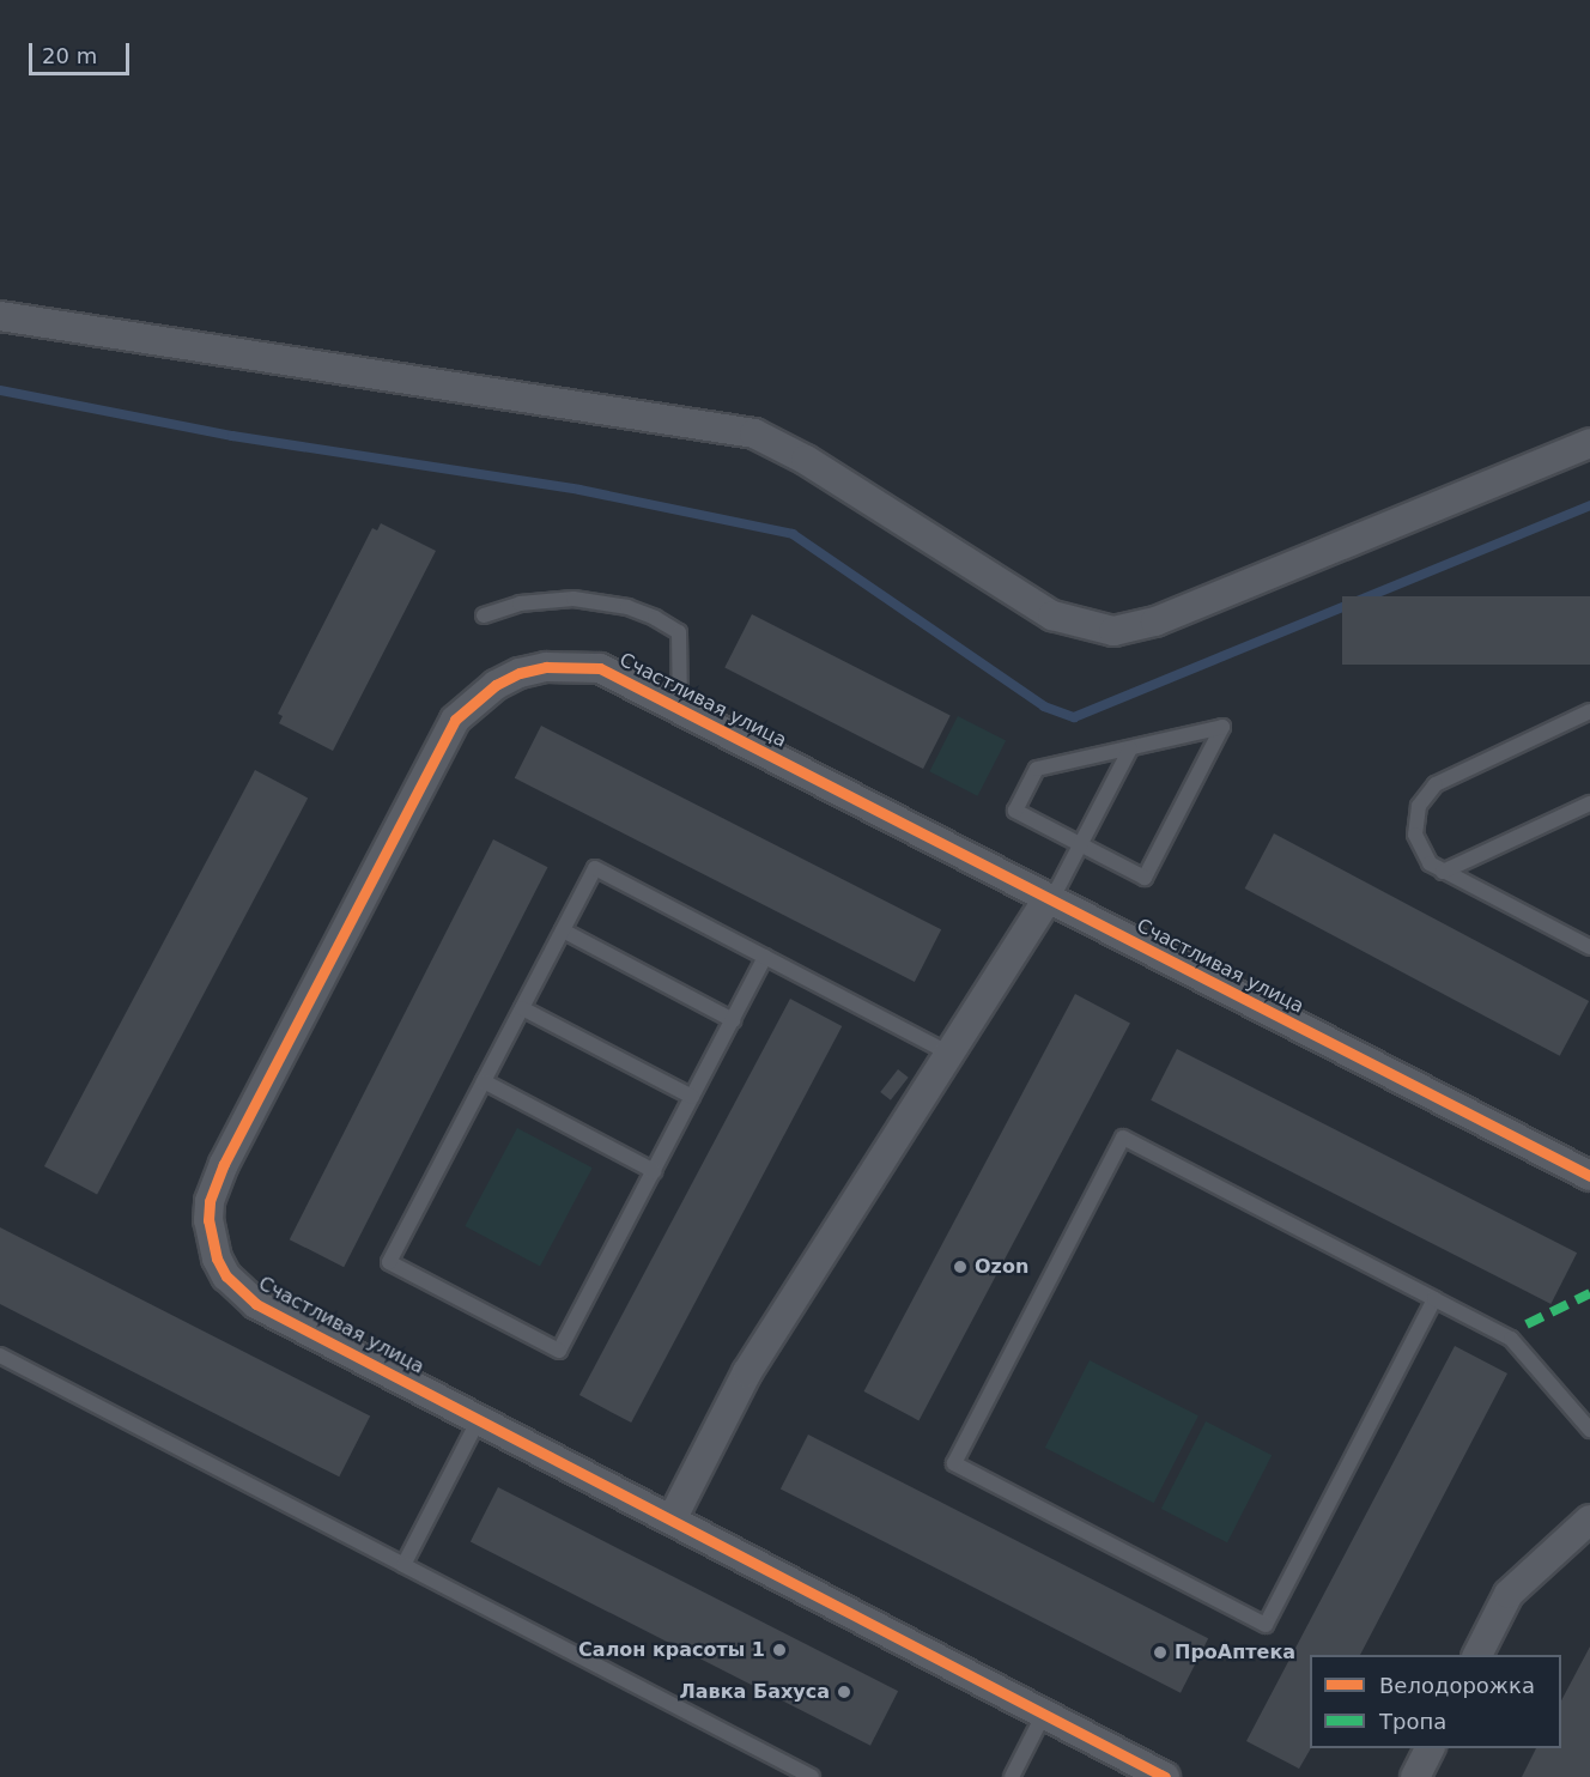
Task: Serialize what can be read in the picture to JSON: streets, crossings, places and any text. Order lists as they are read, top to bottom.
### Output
{
  "streets": {
    "street": ["Счастливая улица"]
  },
  "places": [
    "Ozon",
    "Салон красоты 1",
    "ПроАптека",
    "Лавка Бахуса"
  ],
  "legend": ["Велодорожка", "Тропа"],
  "scale_bar": "20 m"
}
